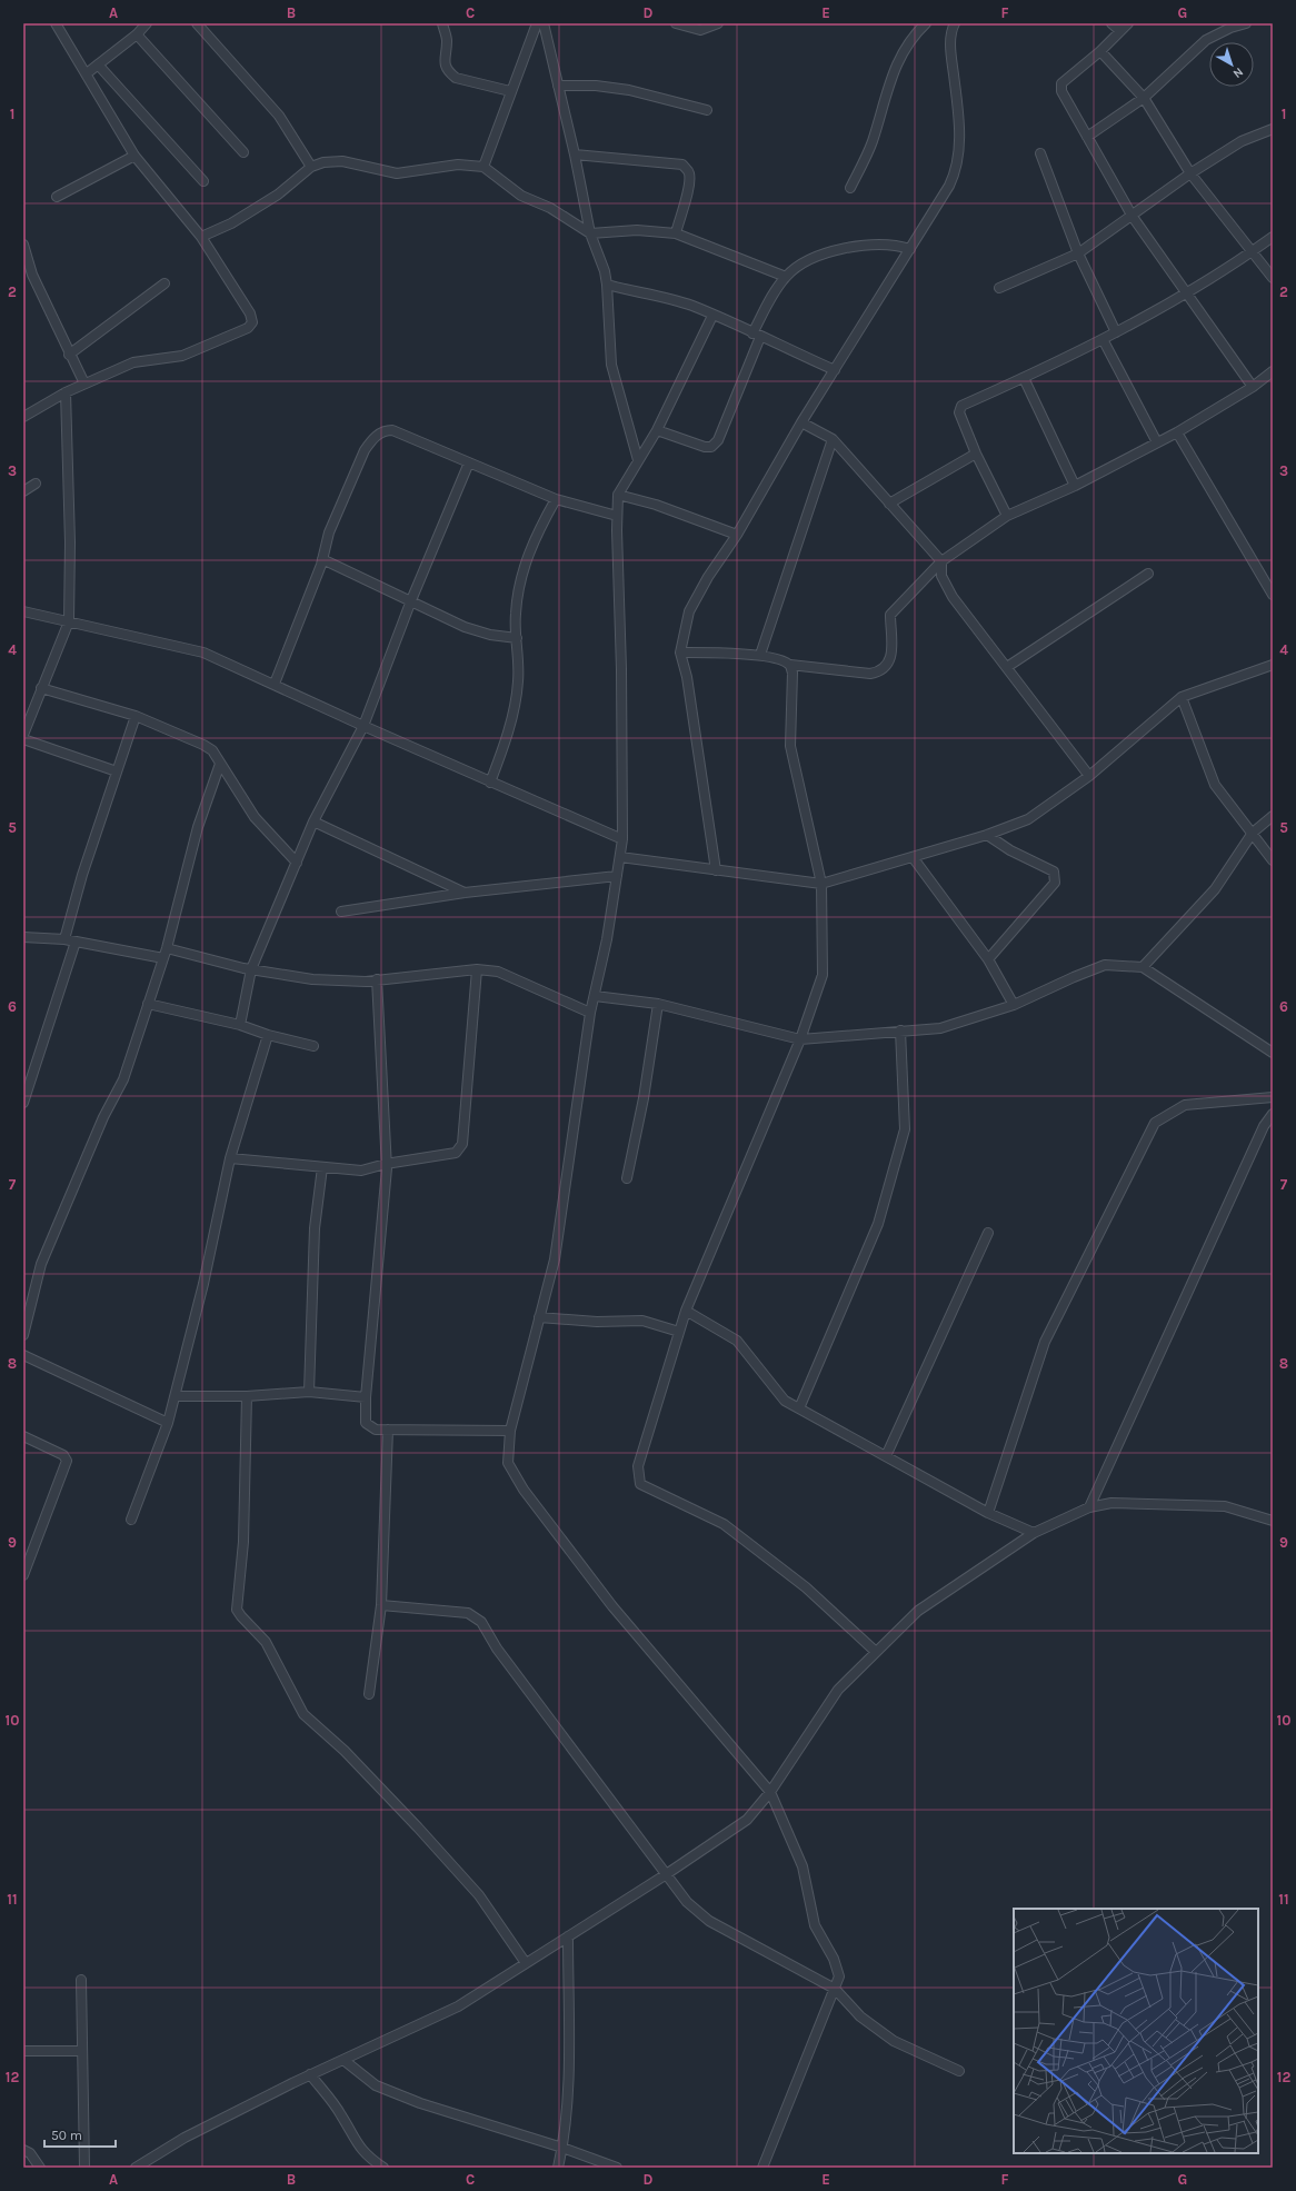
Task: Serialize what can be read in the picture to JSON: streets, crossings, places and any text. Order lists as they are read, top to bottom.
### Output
{
  "scale_bar": "50 m",
  "north": "bottom right",
  "grid": {
    "columns": [
      "A",
      "B",
      "C",
      "D",
      "E",
      "F",
      "G"
    ],
    "rows": [
      "1",
      "2",
      "3",
      "4",
      "5",
      "6",
      "7",
      "8",
      "9",
      "10",
      "11",
      "12"
    ]
  }
}
